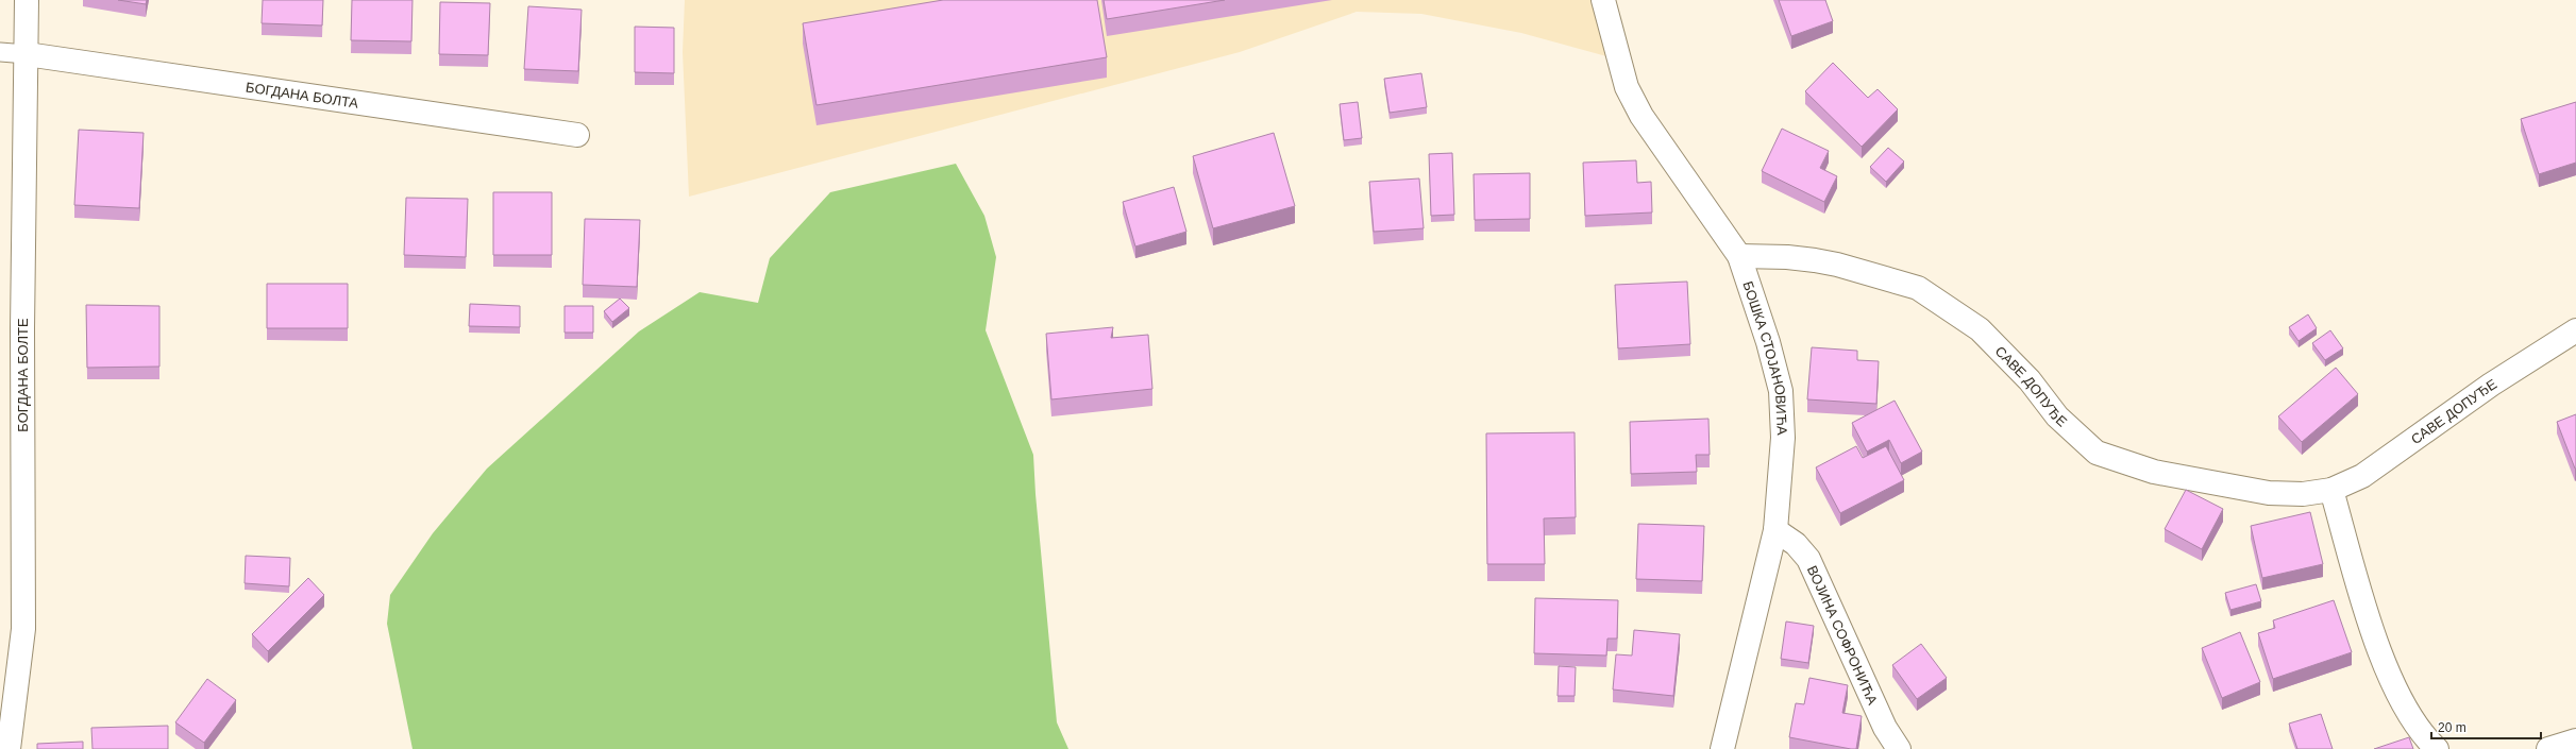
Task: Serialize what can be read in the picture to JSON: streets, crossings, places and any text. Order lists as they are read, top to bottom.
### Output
{
  "streets": {
    "street": [
      "БОГДАНА БОЛТА",
      "БОШКА СТОЈАНОВИЋА",
      "БОГДАНА БОЛТЕ",
      "САВЕ ДОПУЂЕ",
      "ВОЈИНА СОФРОНИЋА"
    ]
  },
  "crossings": [
    ["БОГДАНА БОЛТА", "БОГДАНА БОЛТЕ"],
    ["БОШКА СТОЈАНОВИЋА", "САВЕ ДОПУЂЕ"],
    ["БОШКА СТОЈАНОВИЋА", "ВОЈИНА СОФРОНИЋА"]
  ],
  "scale_bar": "20 m"
}
